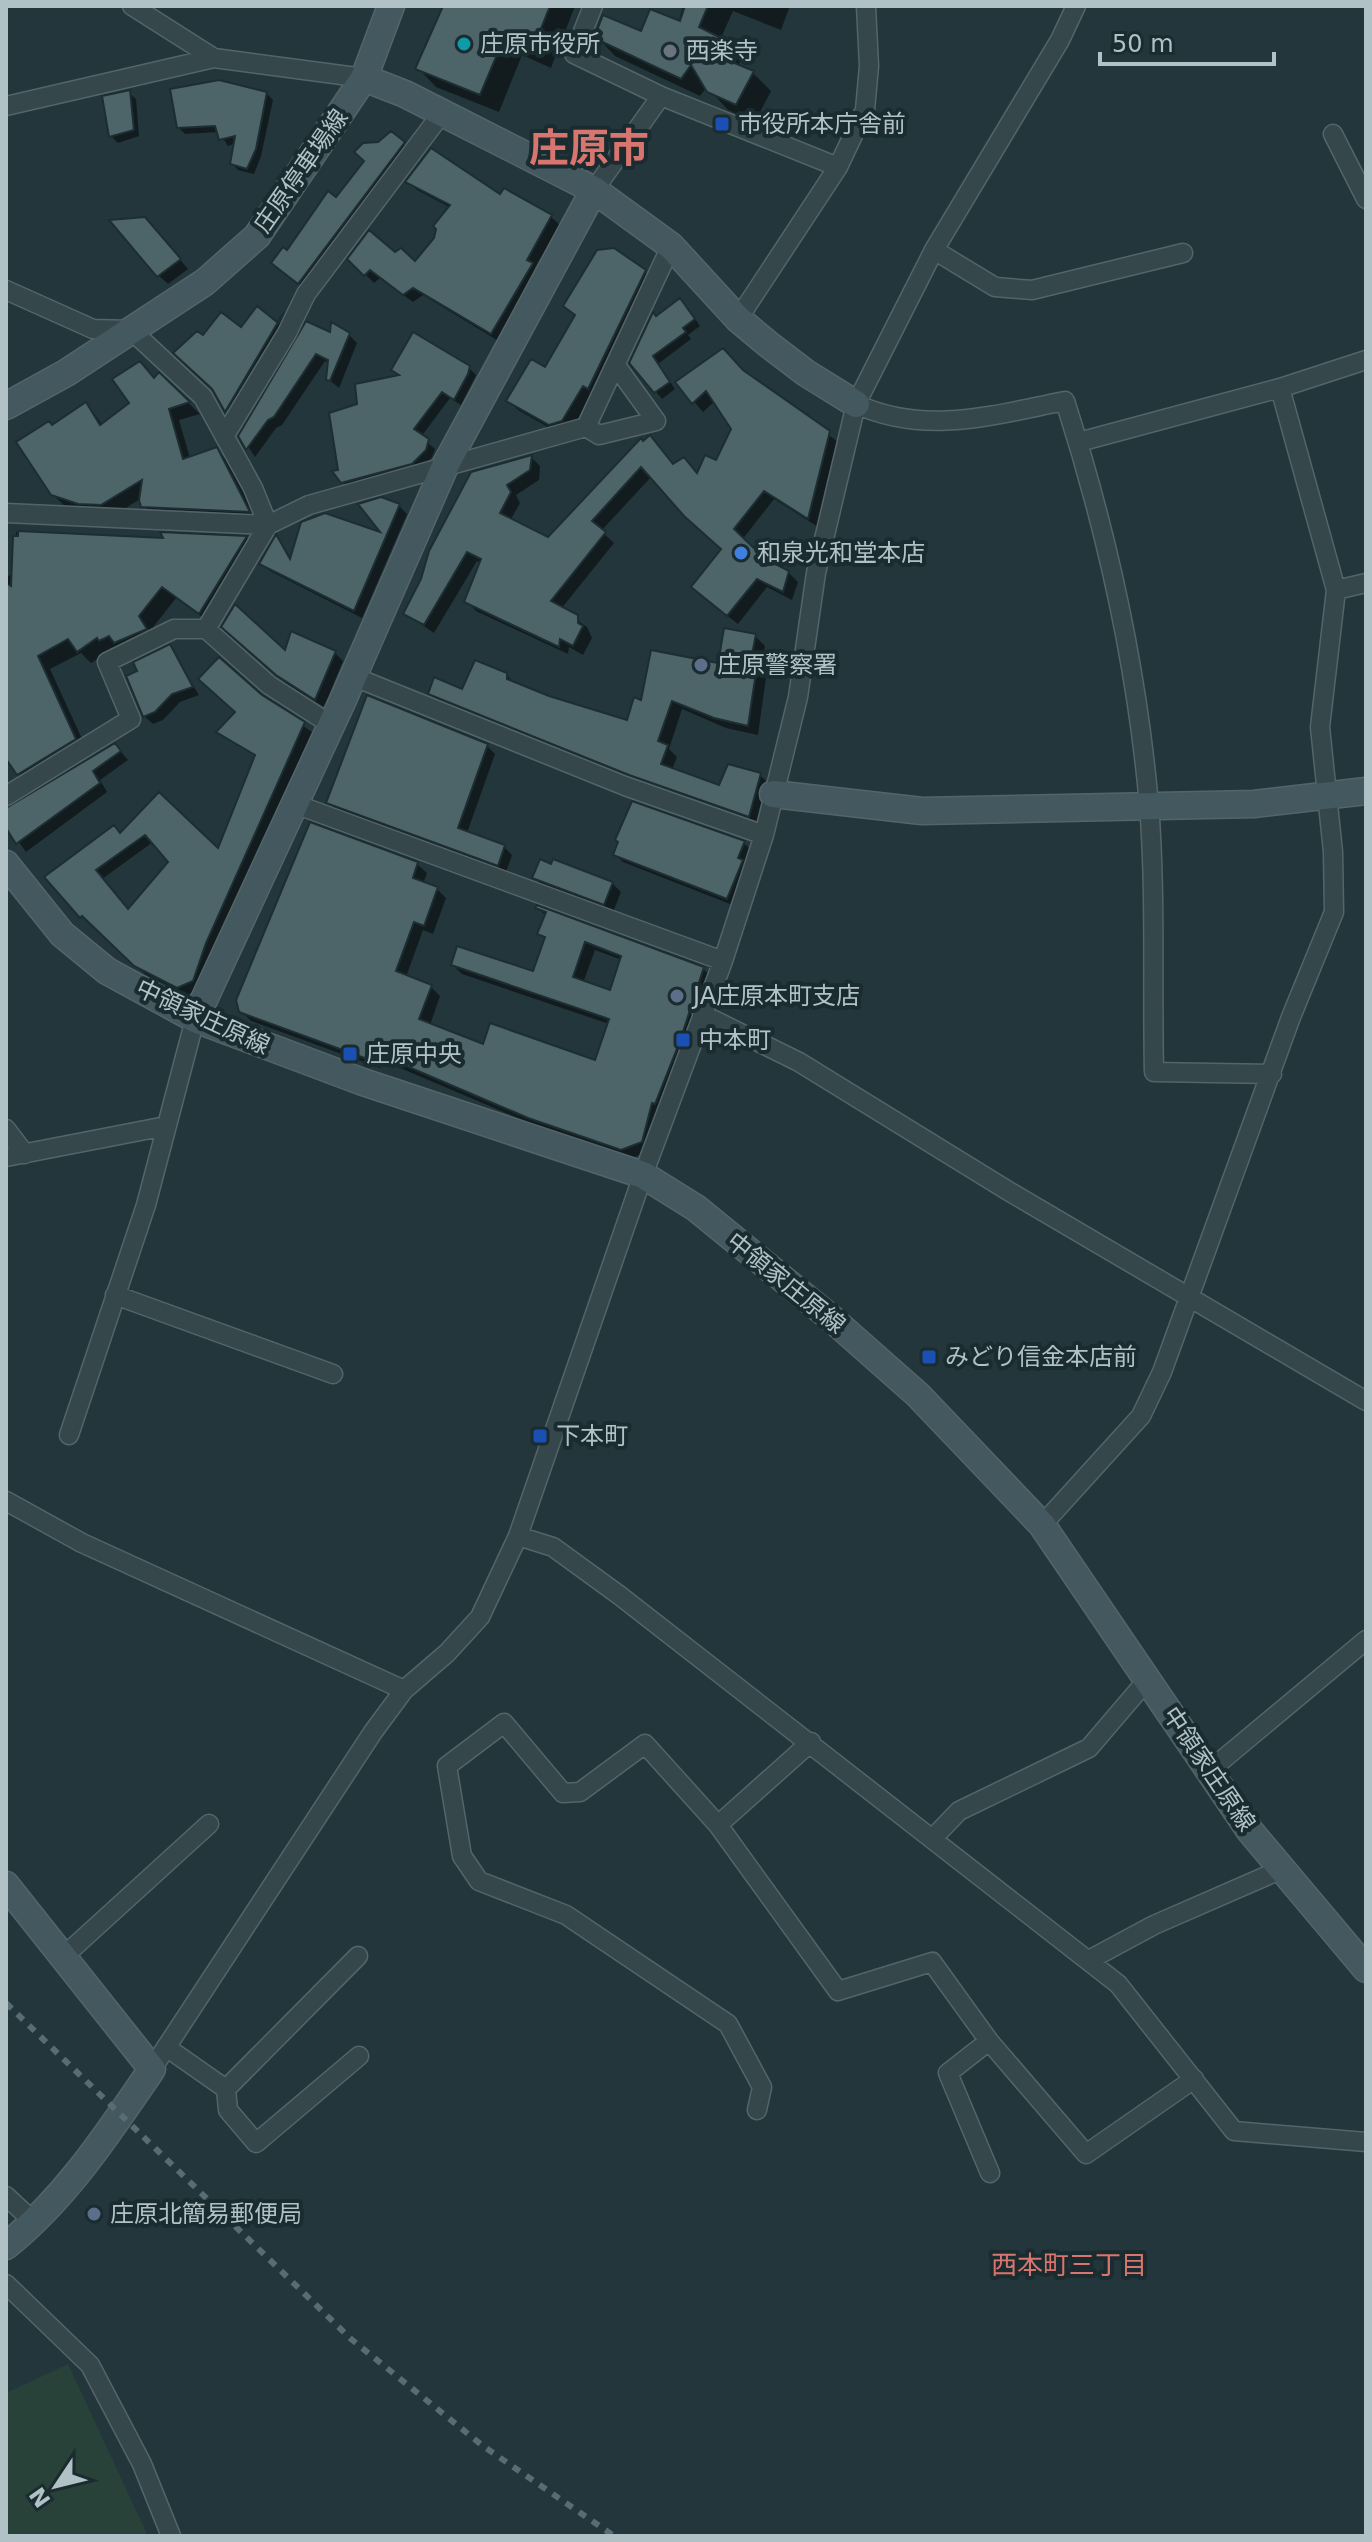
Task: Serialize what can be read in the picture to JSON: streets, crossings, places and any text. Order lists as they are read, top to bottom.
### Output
{
  "streets": {
    "street": ["庄原停車場線", "中領家庄原線"]
  },
  "districts": ["庄原市", "西本町三丁目"],
  "places": {
    "other": [
      "庄原市役所",
      "西楽寺",
      "和泉光和堂本店",
      "庄原警察署",
      "JA庄原本町支店",
      "庄原北簡易郵便局"
    ],
    "transit": [
      "市役所本庁舎前",
      "中本町",
      "庄原中央",
      "みどり信金本店前",
      "下本町"
    ]
  },
  "scale_bar": "50 m",
  "north": "bottom left"
}
